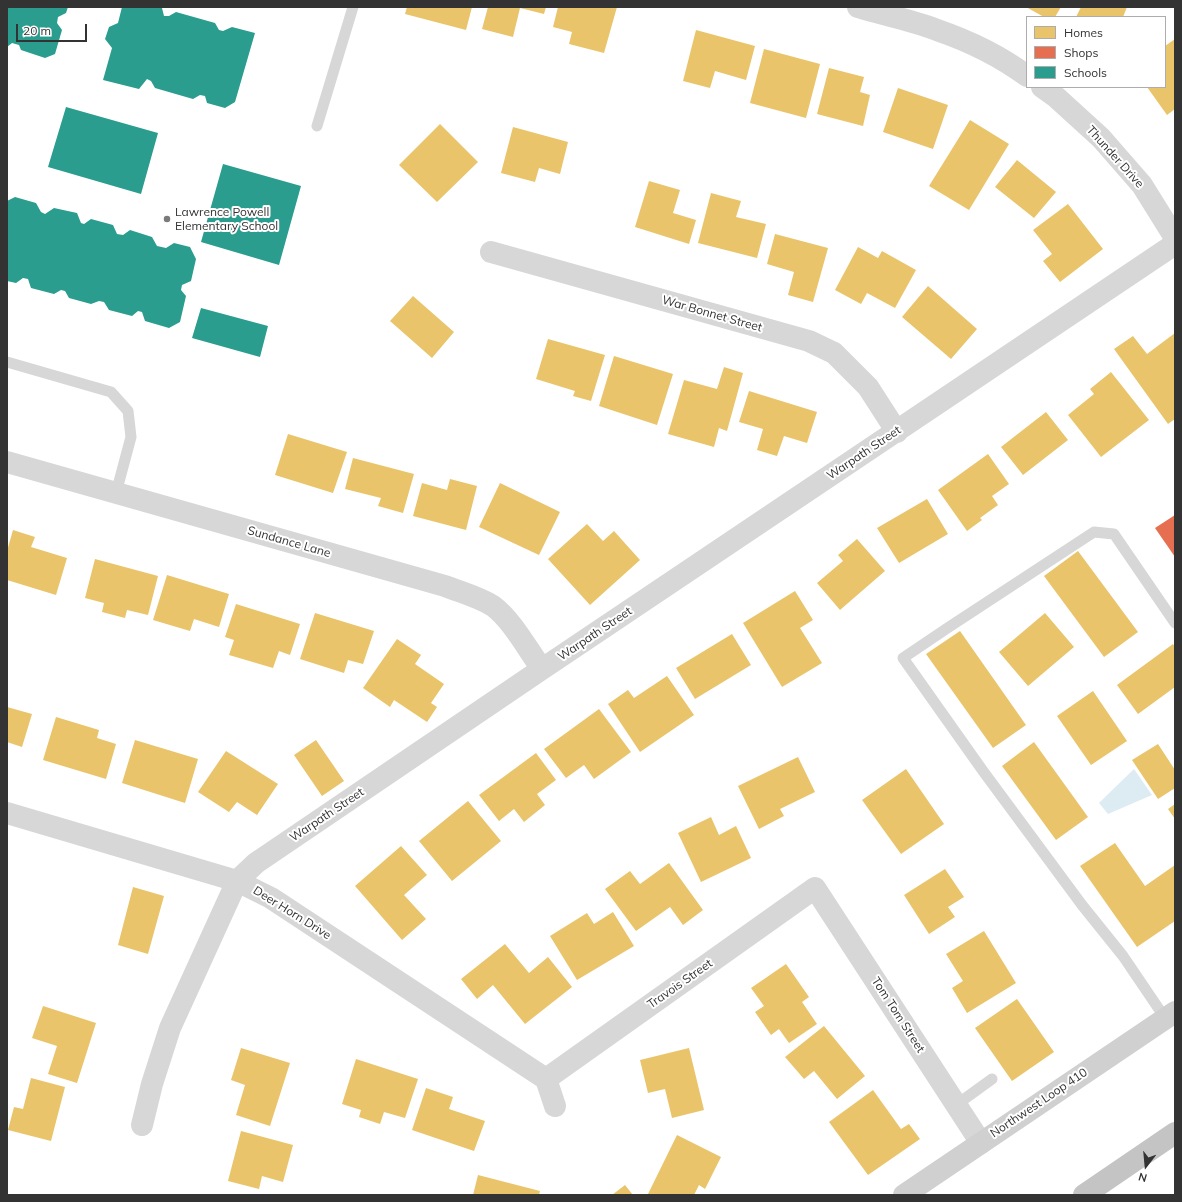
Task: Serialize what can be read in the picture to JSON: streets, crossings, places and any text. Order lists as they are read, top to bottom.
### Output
{
  "streets": {
    "main road": ["Northwest Loop 410"],
    "street": [
      "Thunder Drive",
      "War Bonnet Street",
      "Warpath Street",
      "Sundance Lane",
      "Deer Horn Drive",
      "Travois Street",
      "Tom Tom Street"
    ]
  },
  "crossings": [
    ["War Bonnet Street", "Warpath Street"],
    ["Warpath Street", "Sundance Lane"],
    ["Warpath Street", "Deer Horn Drive"],
    ["Deer Horn Drive", "Travois Street"],
    ["Travois Street", "Tom Tom Street"],
    ["Tom Tom Street", "Northwest Loop 410"]
  ],
  "places": ["Lawrence Powell Elementary School"],
  "legend": ["Homes", "Shops", "Schools"],
  "scale_bar": "20 m",
  "north": "bottom"
}
